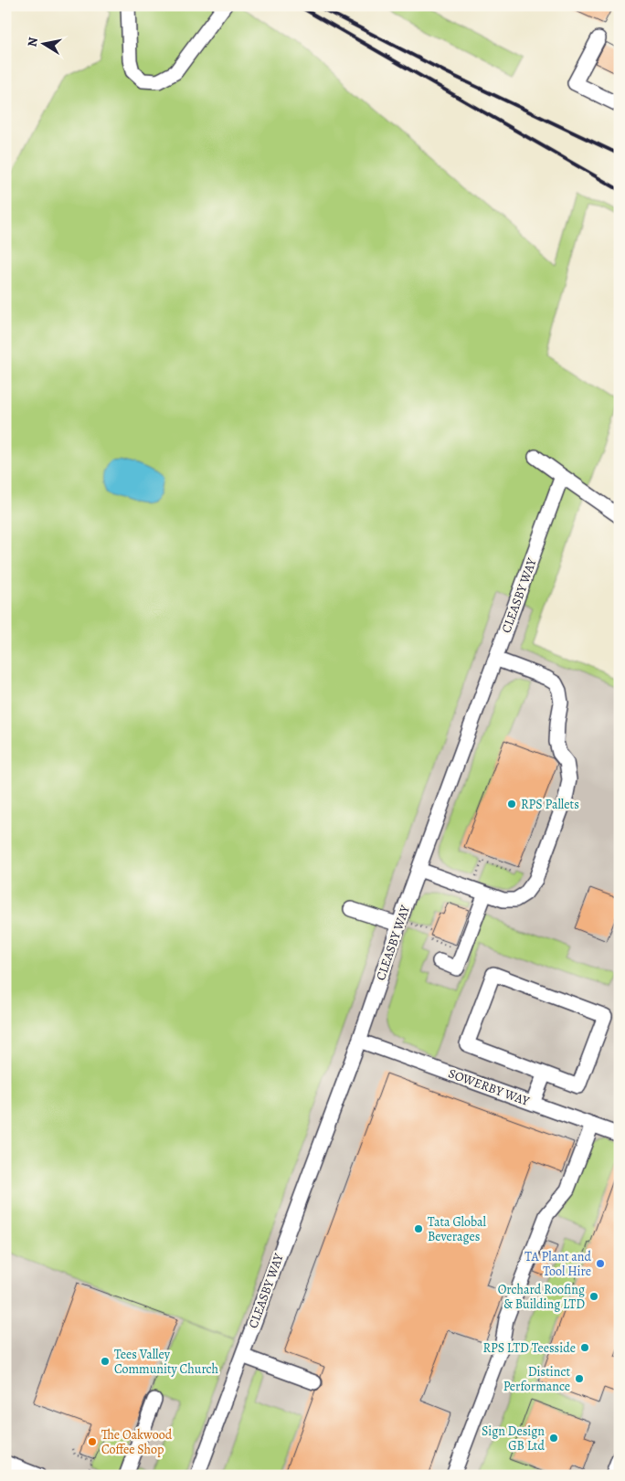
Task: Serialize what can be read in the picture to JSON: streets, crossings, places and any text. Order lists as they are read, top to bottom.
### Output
{
  "streets": {
    "street": ["CLEASBY WAY", "SOWERBY WAY"]
  },
  "crossings": [
    ["CLEASBY WAY", "SOWERBY WAY"]
  ],
  "places": [
    "RPS Pallets",
    "Tata Global Beverages",
    "TA Plant and Tool Hire",
    "Orchard Roofing & Building LTD",
    "RPS LTD Teesside",
    "Tees Valley Community Church",
    "Distinct Performance",
    "Sign Design GB Ltd",
    "The Oakwood Coffee Shop"
  ],
  "north": "left"
}
